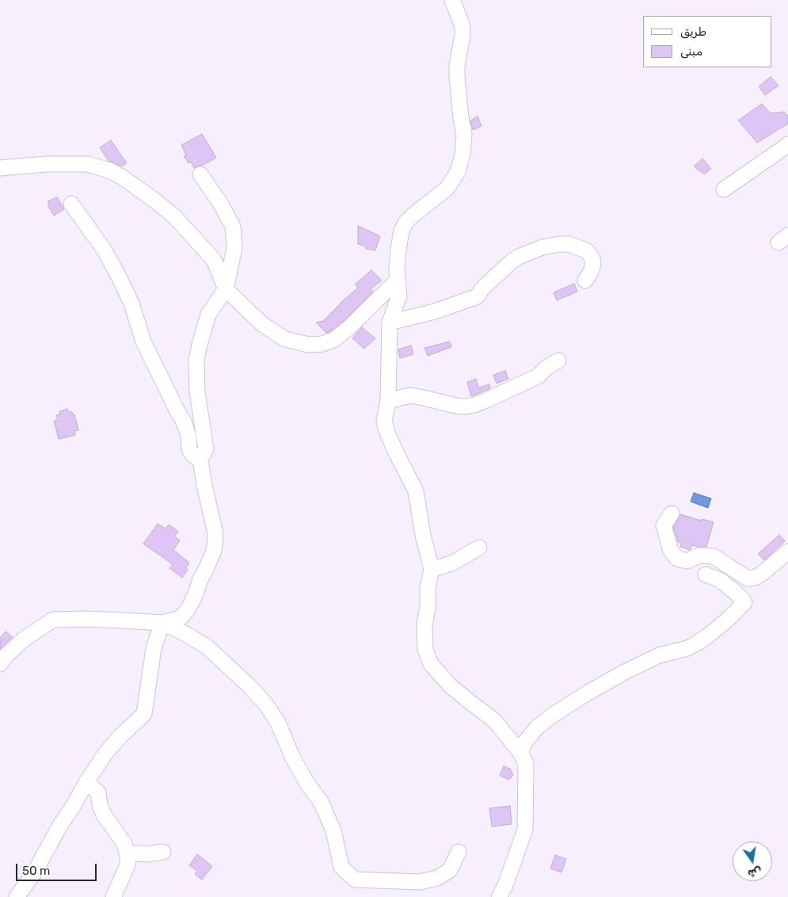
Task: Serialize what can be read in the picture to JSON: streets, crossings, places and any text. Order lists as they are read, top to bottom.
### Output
{
  "legend": ["طريق", "مبنى"],
  "scale_bar": "50 m",
  "north": "bottom"
}
